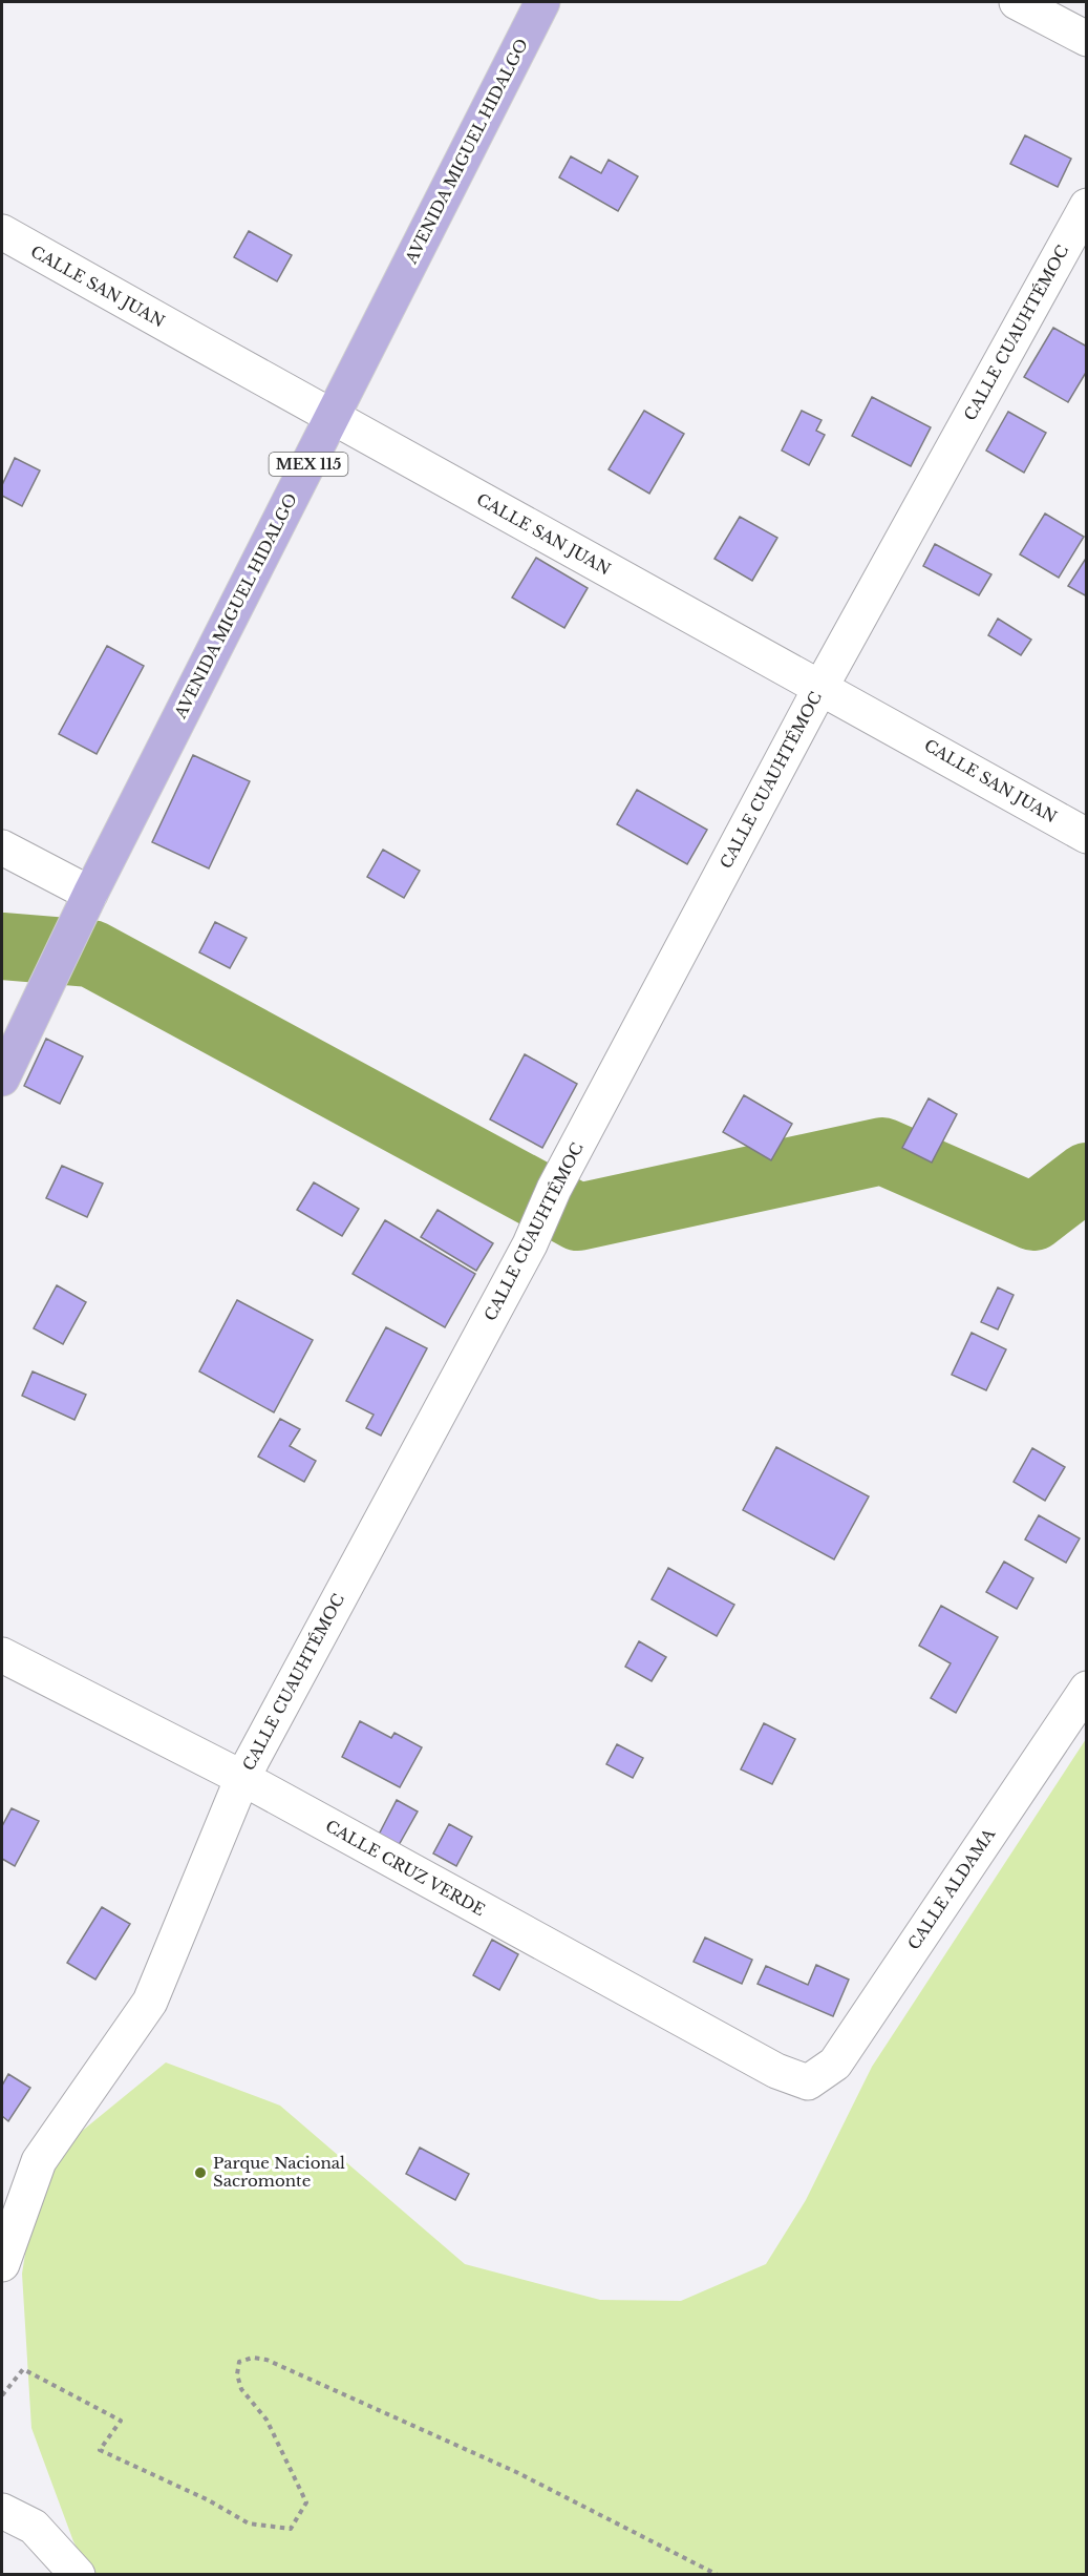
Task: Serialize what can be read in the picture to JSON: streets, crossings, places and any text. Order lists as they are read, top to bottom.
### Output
{
  "streets": {
    "main road": ["AVENIDA MIGUEL HIDALGO", "MEX 115"],
    "street": [
      "CALLE SAN JUAN",
      "CALLE CUAUHTÉMOC",
      "CALLE CRUZ VERDE",
      "CALLE ALDAMA"
    ]
  },
  "crossings": [
    ["AVENIDA MIGUEL HIDALGO", "CALLE SAN JUAN"],
    ["CALLE SAN JUAN", "CALLE CUAUHTÉMOC"],
    ["CALLE CUAUHTÉMOC", "CALLE CRUZ VERDE"],
    ["CALLE CRUZ VERDE", "CALLE ALDAMA"]
  ],
  "places": ["Parque Nacional Sacromonte"]
}
